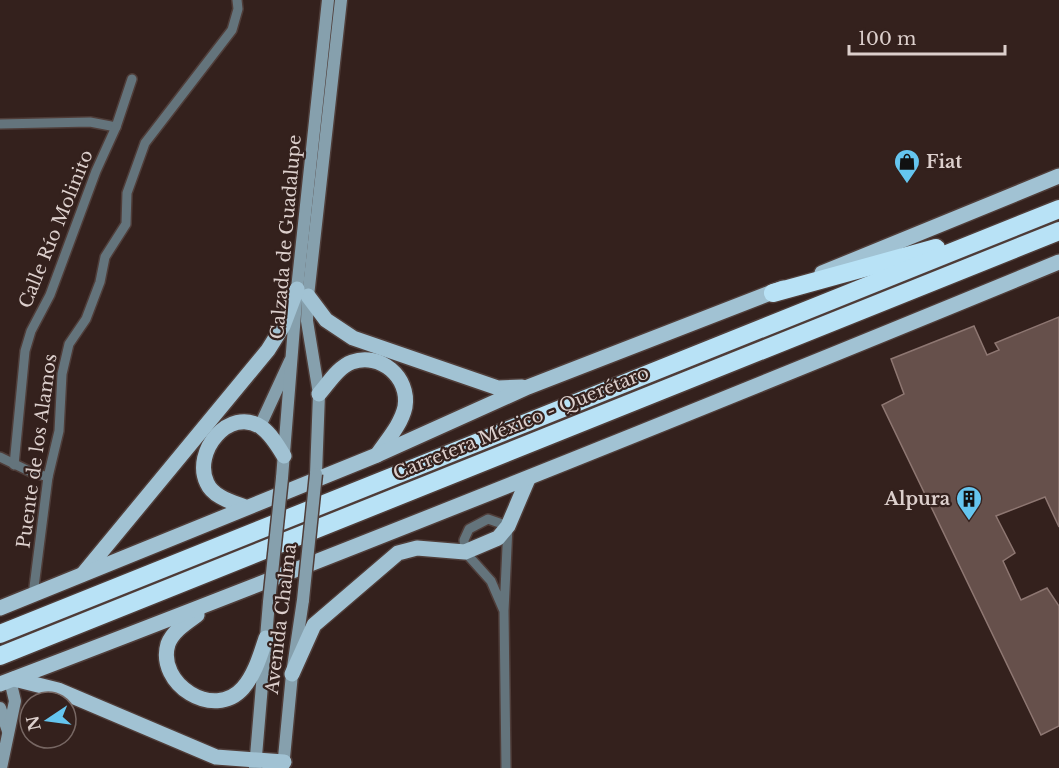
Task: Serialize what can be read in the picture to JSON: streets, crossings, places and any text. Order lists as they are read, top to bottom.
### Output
{
  "streets": {
    "highway": ["Carretera México - Querétaro"],
    "main road": ["Calzada de Guadalupe", "Avenida Chalma"],
    "street": ["Calle Río Molinito", "Puente de los Alamos"]
  },
  "crossings": [
    ["Calzada de Guadalupe", "Avenida Chalma"]
  ],
  "places": {
    "shop": ["Fiat"],
    "building": ["Alpura"]
  },
  "scale_bar": "100 m",
  "north": "left"
}
